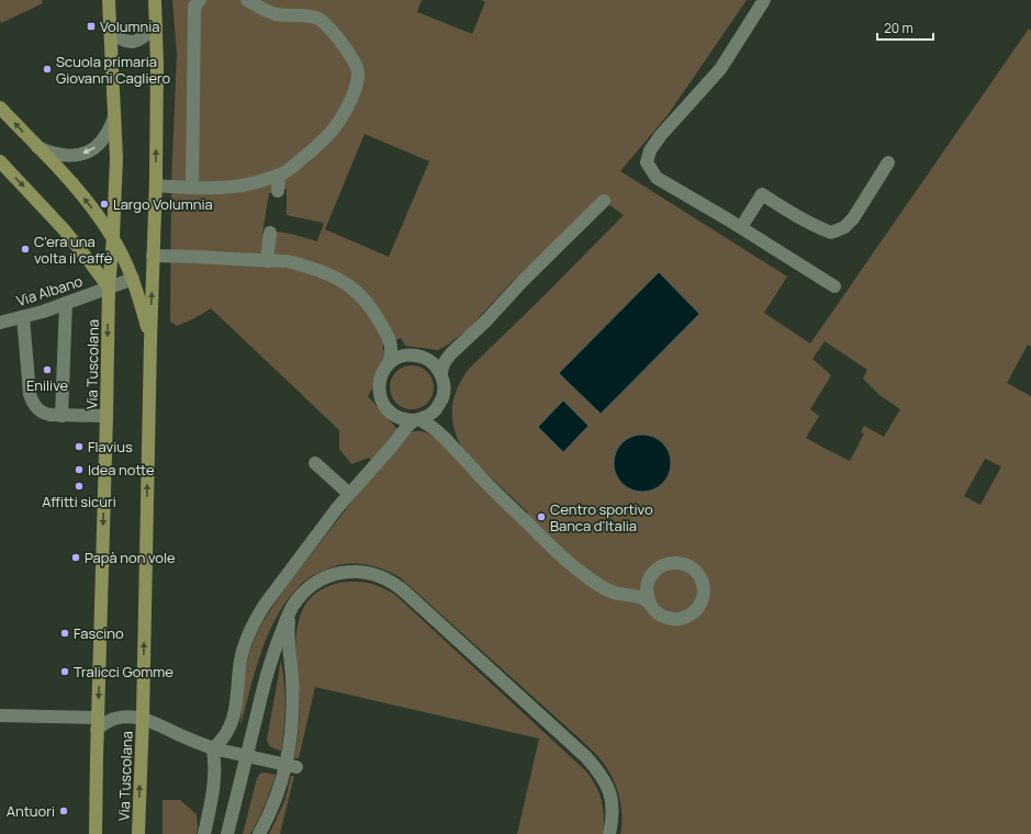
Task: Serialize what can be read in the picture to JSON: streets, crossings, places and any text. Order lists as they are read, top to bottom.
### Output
{
  "streets": {
    "main road": ["Via Tuscolana"],
    "street": ["Via Albano"]
  },
  "crossings": [
    ["Via Albano", "Via Tuscolana"]
  ],
  "places": {
    "transit": ["Volumnia"],
    "other": [
      "Scuola primaria Giovanni Cagliero",
      "Largo Volumnia",
      "C'era una volta il caffè",
      "Enilive",
      "Flavius",
      "Idea notte",
      "Affitti sicuri",
      "Centro sportivo Banca d'Italia",
      "Papà non vole",
      "Fascino",
      "Tralicci Gomme",
      "Antuori"
    ]
  },
  "scale_bar": "20 m"
}
